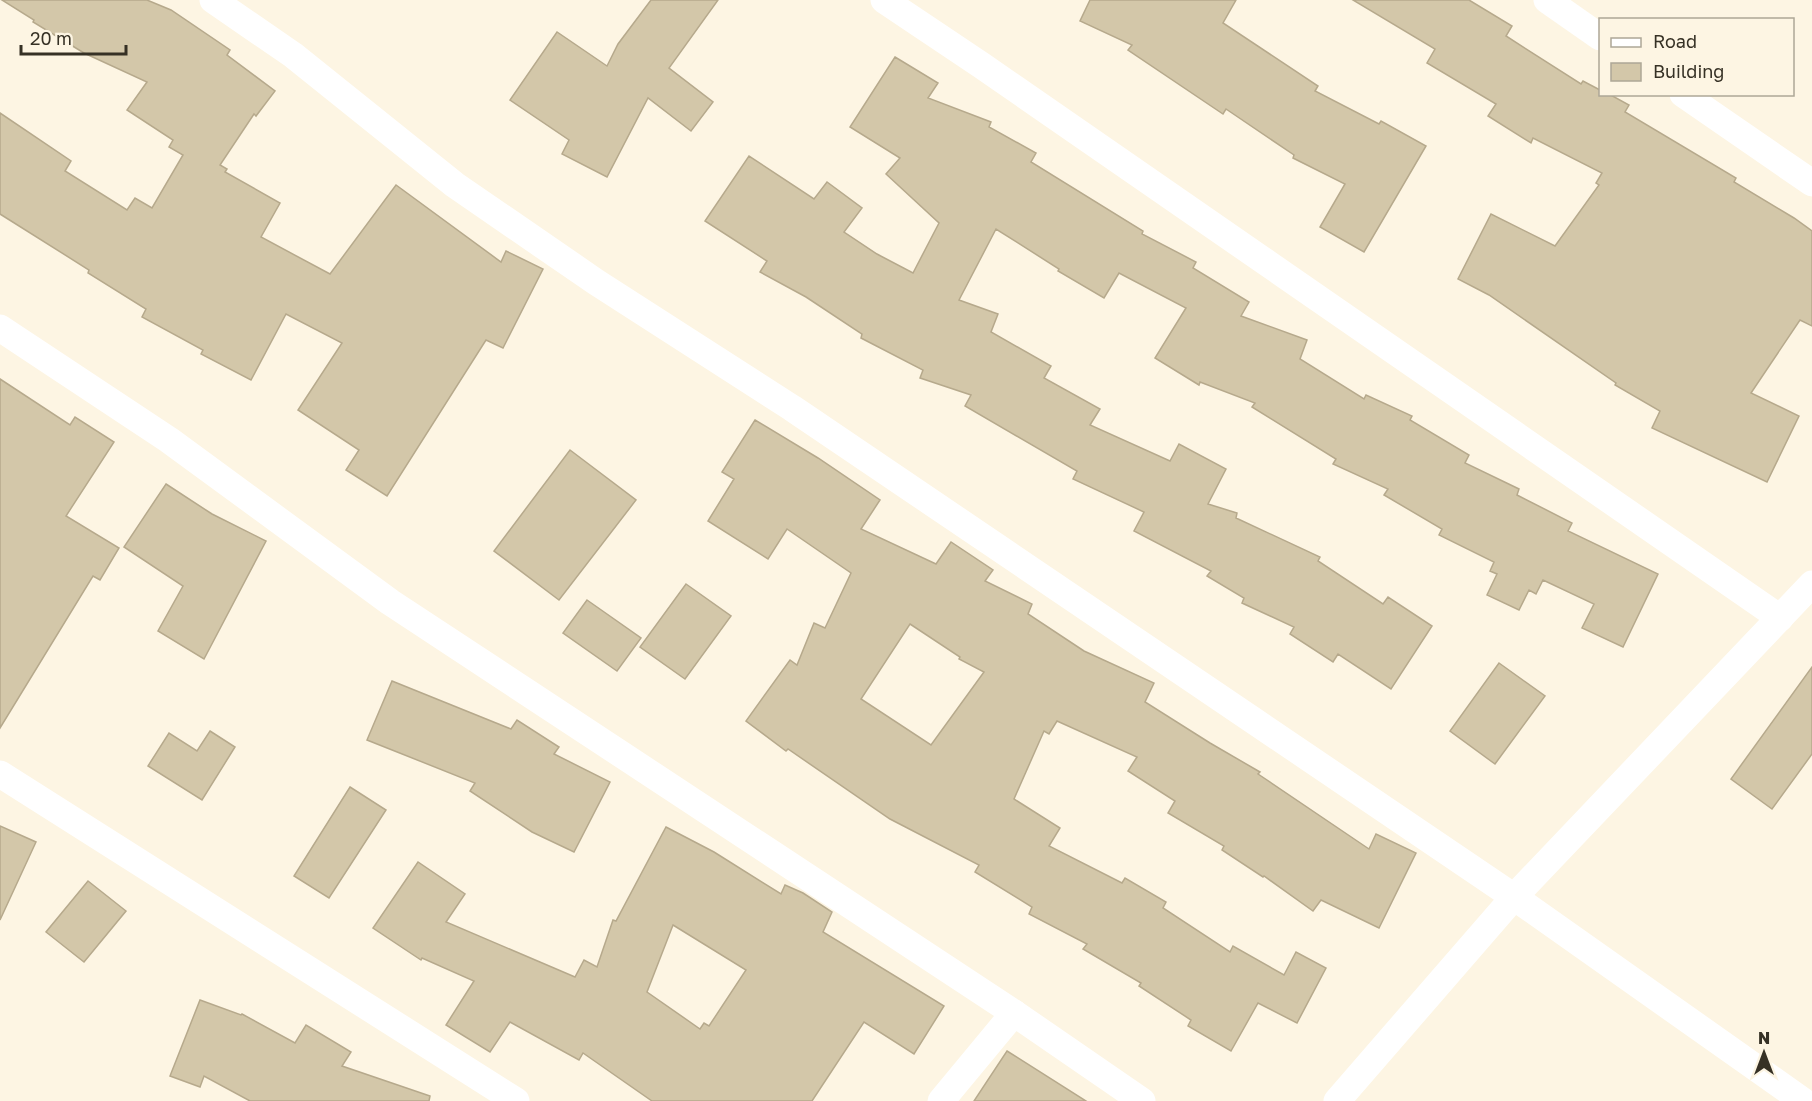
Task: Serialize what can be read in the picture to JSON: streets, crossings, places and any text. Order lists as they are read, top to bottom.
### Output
{
  "legend": ["Road", "Building"],
  "scale_bar": "20 m",
  "north": "top"
}
